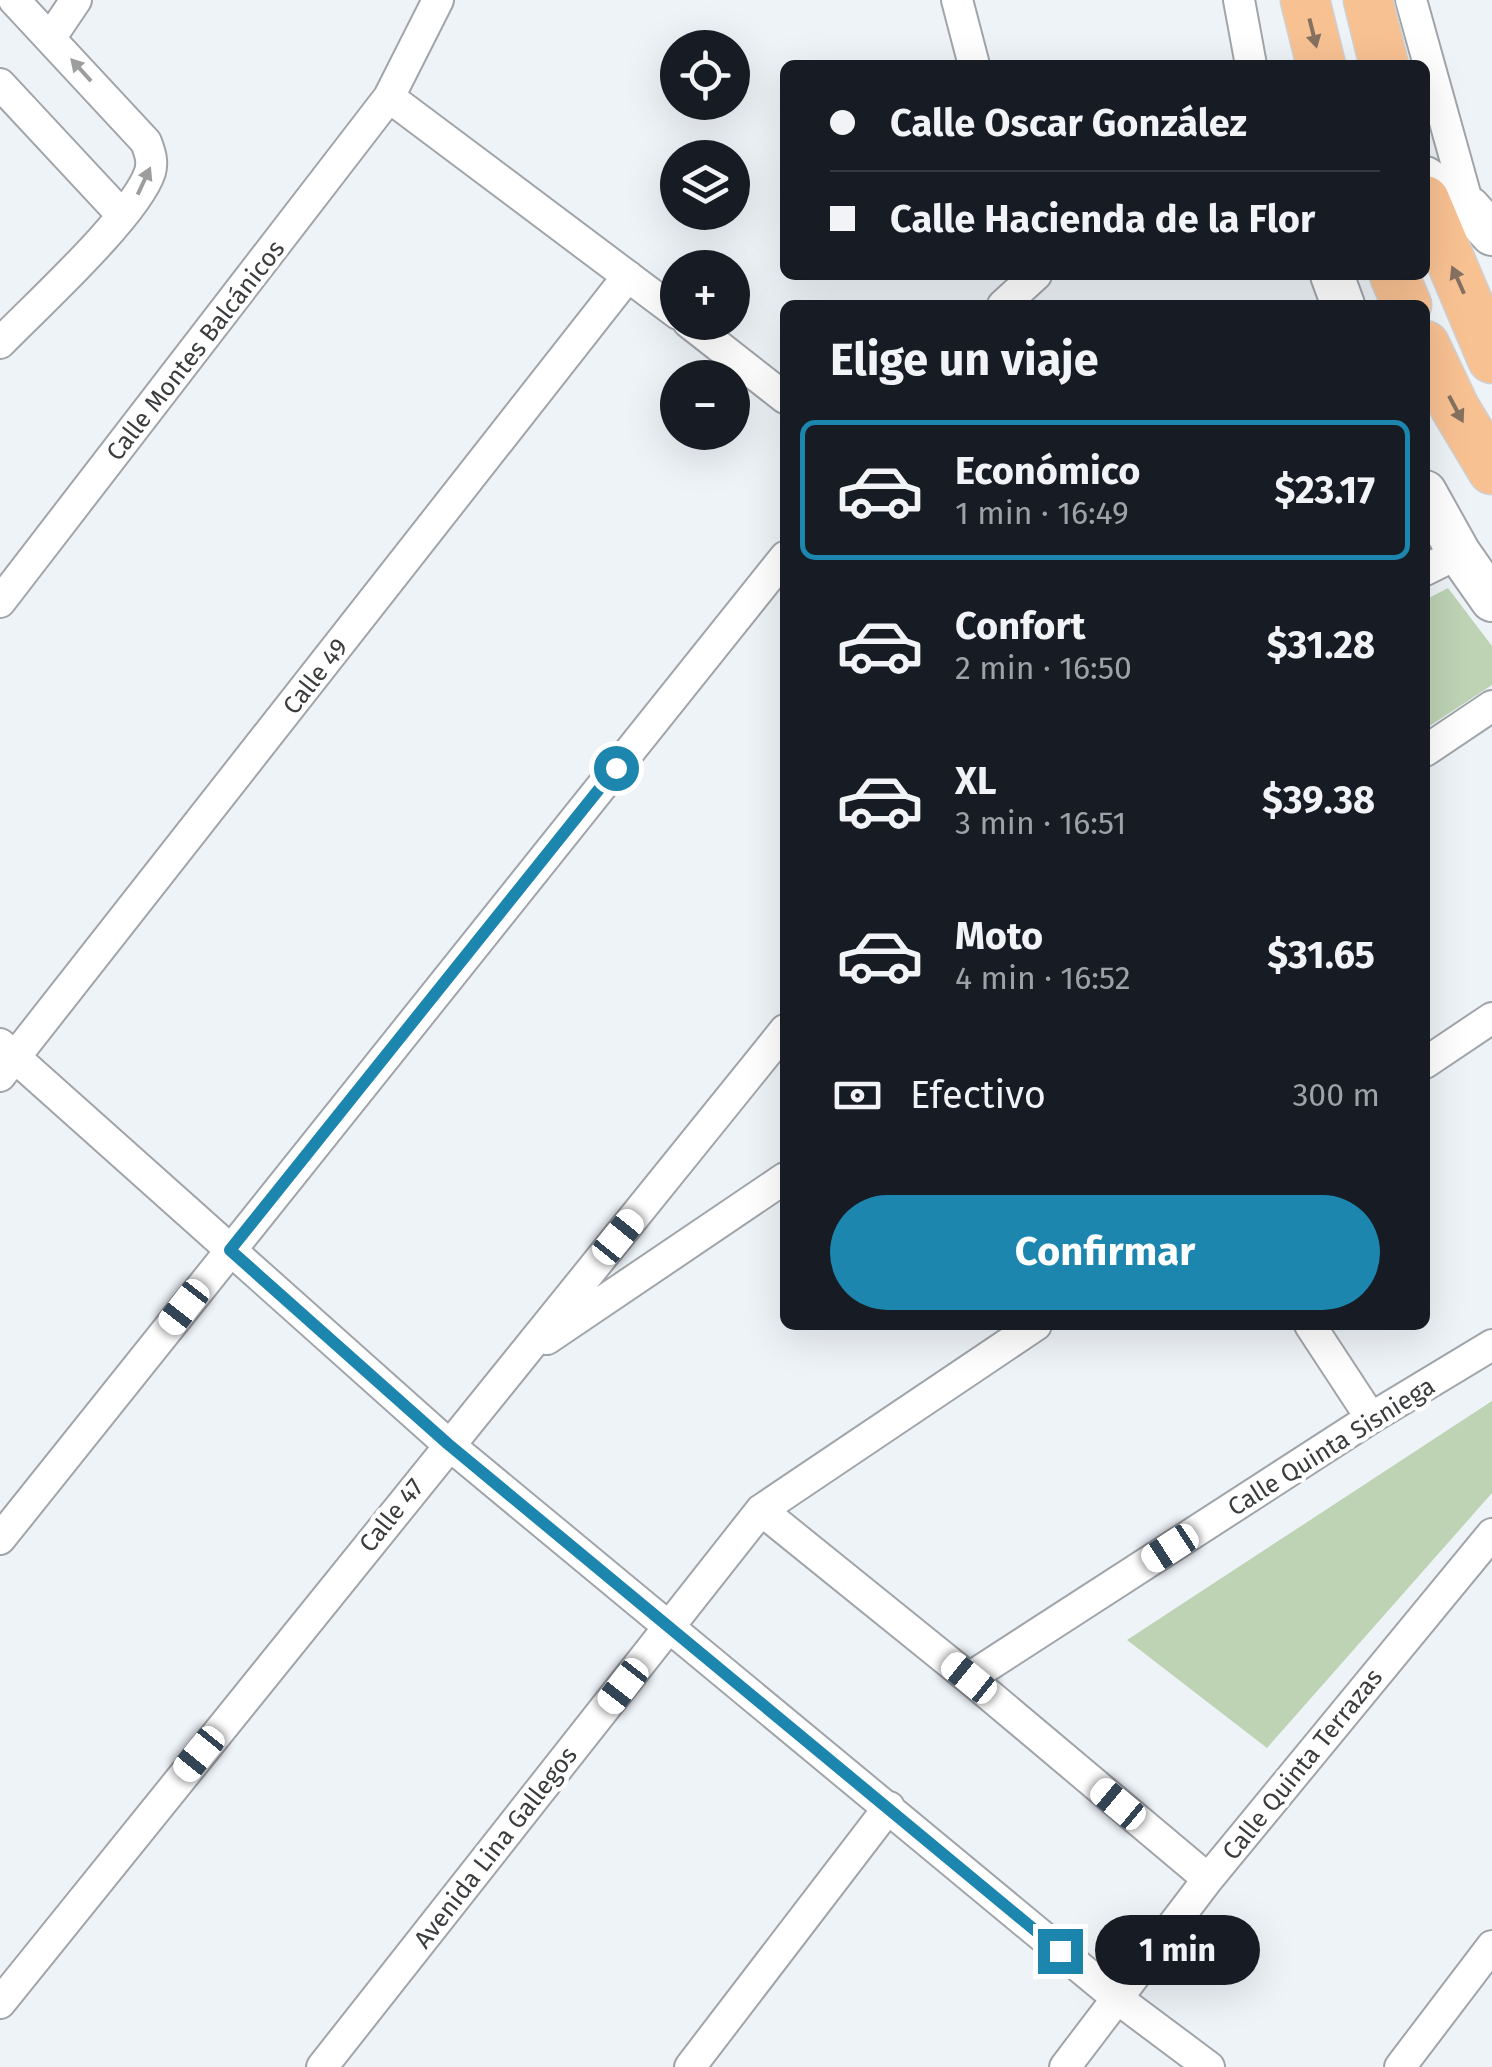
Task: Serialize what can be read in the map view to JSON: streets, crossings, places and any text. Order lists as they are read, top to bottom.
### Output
{
  "streets": {
    "street": [
      "Calle Montes Balcánicos",
      "Calle 49",
      "Calle Quinta Sisniega",
      "Calle 47",
      "Calle Quinta Terrazas",
      "Avenida Lina Gallegos"
    ]
  },
  "page": {
    "map_buttons": ["+", "−"],
    "banner": ["Calle Oscar González", "Calle Hacienda de la Flor"],
    "heading": "Elige un viaje",
    "list": [
      {
        "name": "Económico",
        "note": "1 min · 16:49",
        "value": "$23.17"
      },
      {
        "name": "Confort",
        "note": "2 min · 16:50",
        "value": "$31.28"
      },
      {
        "name": "XL",
        "note": "3 min · 16:51",
        "value": "$39.38"
      },
      {
        "name": "Moto",
        "note": "4 min · 16:52",
        "value": "$31.65"
      }
    ],
    "pay": ["Efectivo", "300 m"],
    "buttons": "Confirmar",
    "bubble": "1 min"
  }
}
